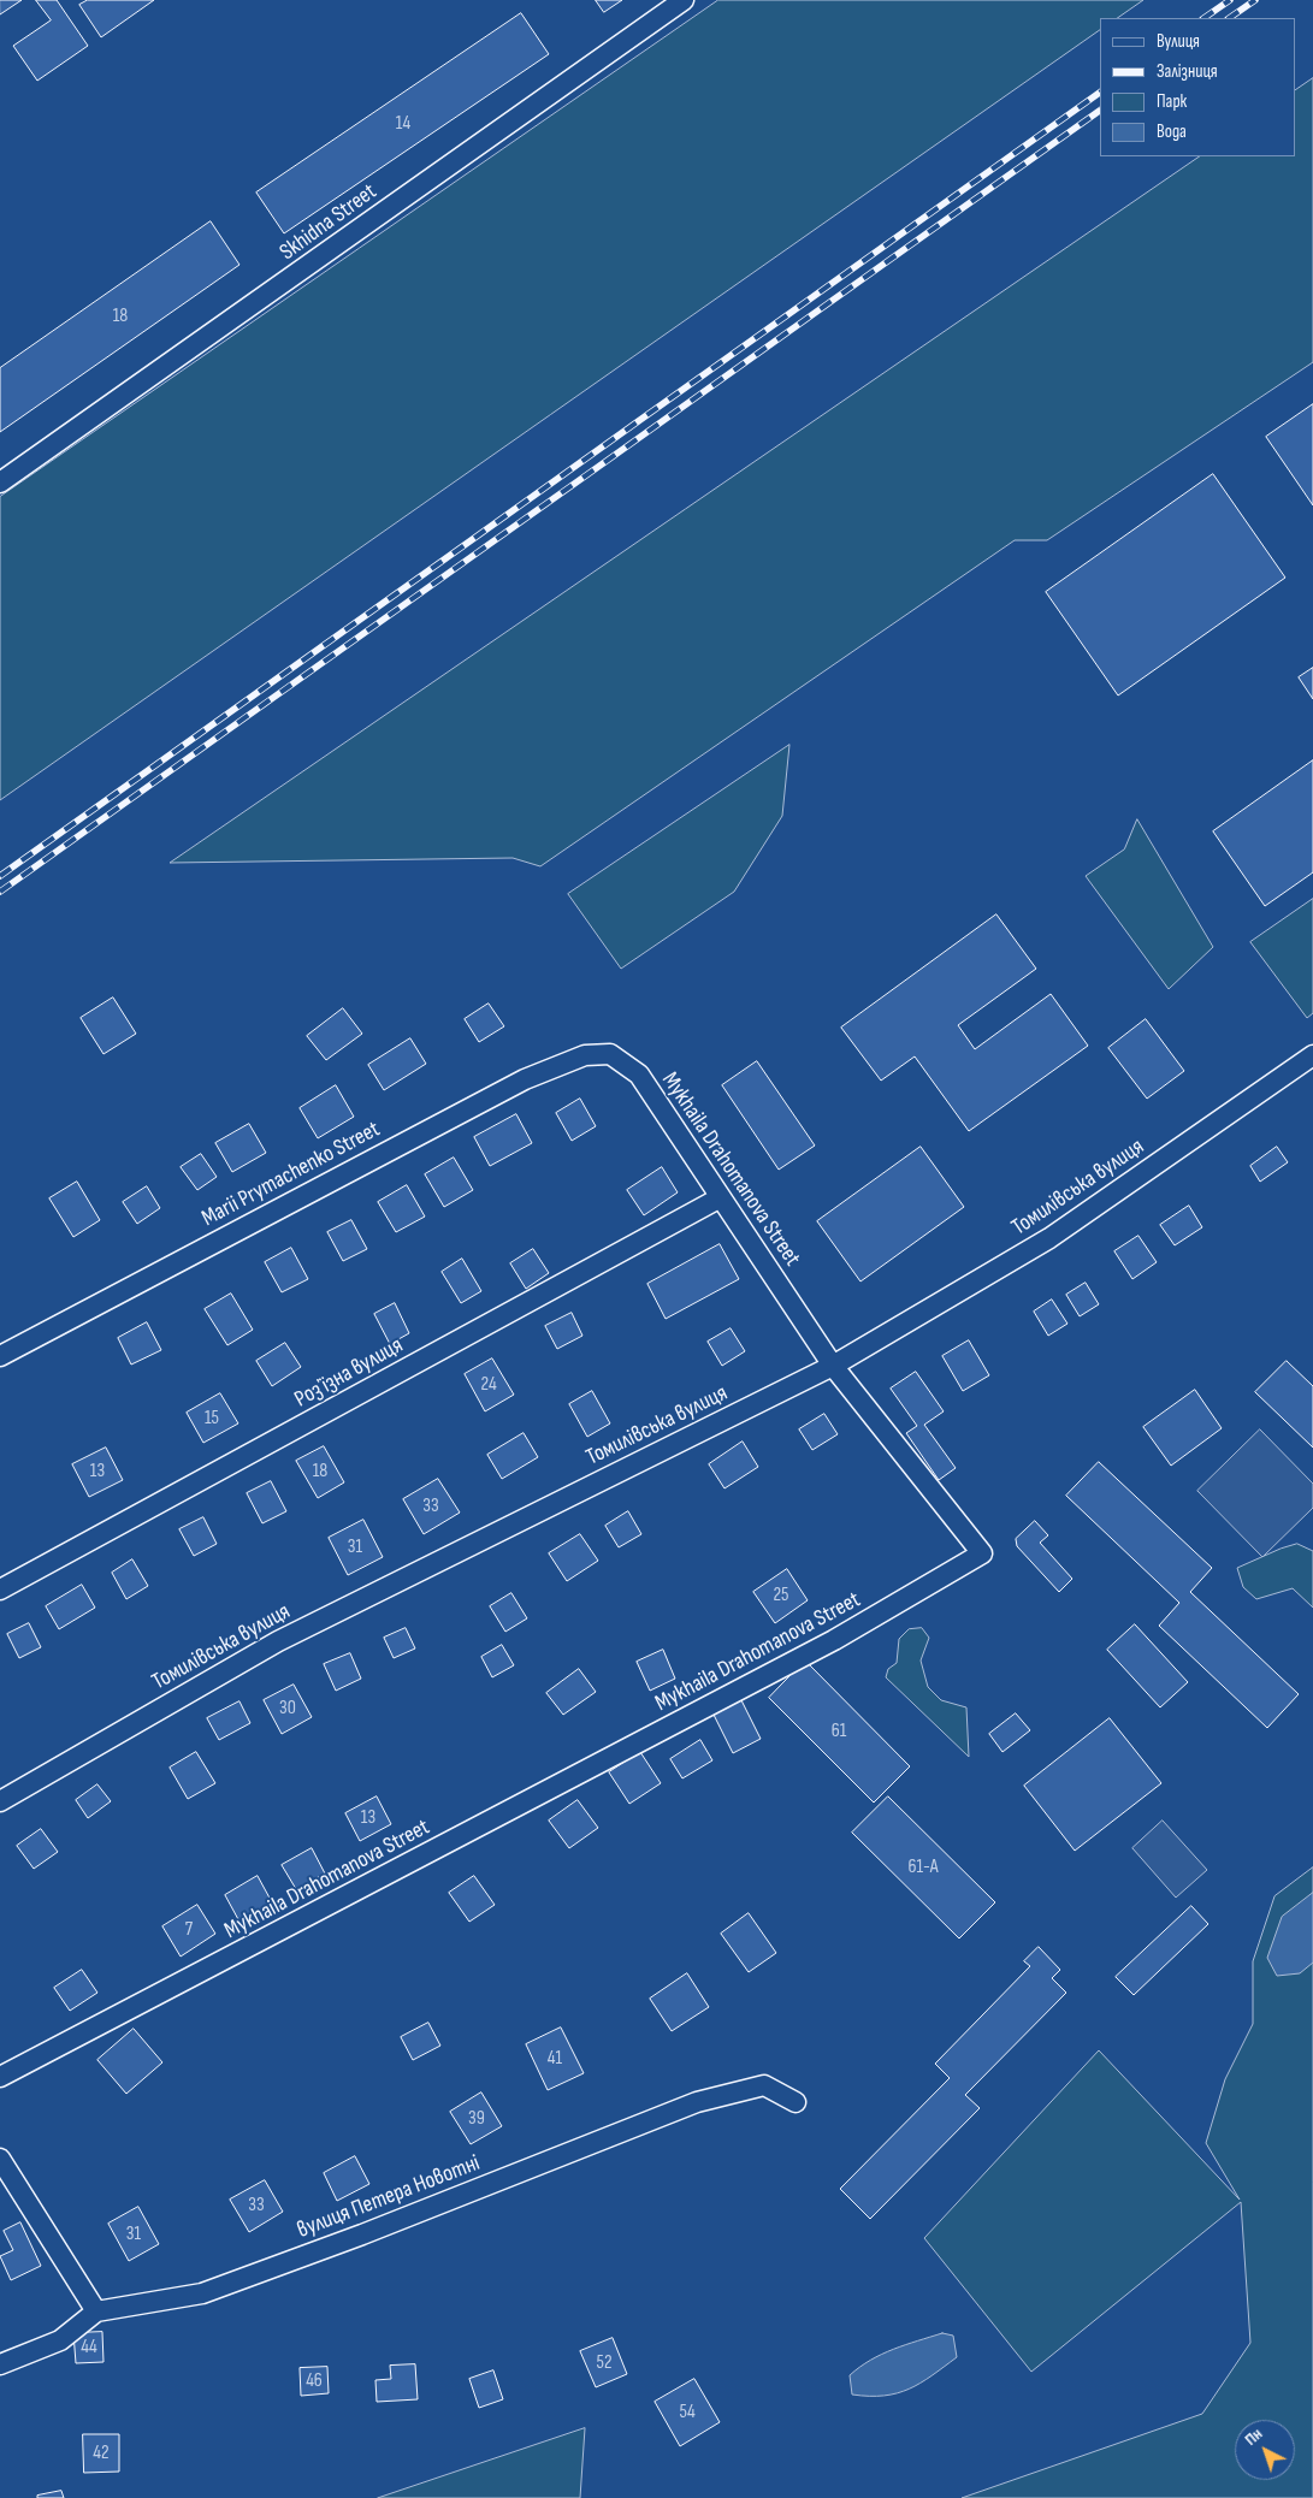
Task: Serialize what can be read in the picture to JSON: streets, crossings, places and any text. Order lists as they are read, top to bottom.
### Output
{
  "streets": {
    "street": [
      "Skhidna Street",
      "Mykhaila Drahomanova Street",
      "Marii Prymachenko Street",
      "Томилівська вулиця",
      "Розʼїзна вулиця",
      "вулиця Петера Новотні"
    ]
  },
  "crossings": [
    ["Mykhaila Drahomanova Street", "Marii Prymachenko Street"],
    ["Mykhaila Drahomanova Street", "Томилівська вулиця"],
    ["Mykhaila Drahomanova Street", "Розʼїзна вулиця"]
  ],
  "house_numbers": [
    "14",
    "18",
    "24",
    "15",
    "13",
    "18",
    "33",
    "31",
    "25",
    "30",
    "61",
    "13",
    "61-А",
    "7",
    "41",
    "39",
    "33",
    "31",
    "44",
    "52",
    "46",
    "54",
    "42"
  ],
  "legend": [
    "Вулиця",
    "Залізниця",
    "Парк",
    "Вода"
  ],
  "north": "top left"
}
